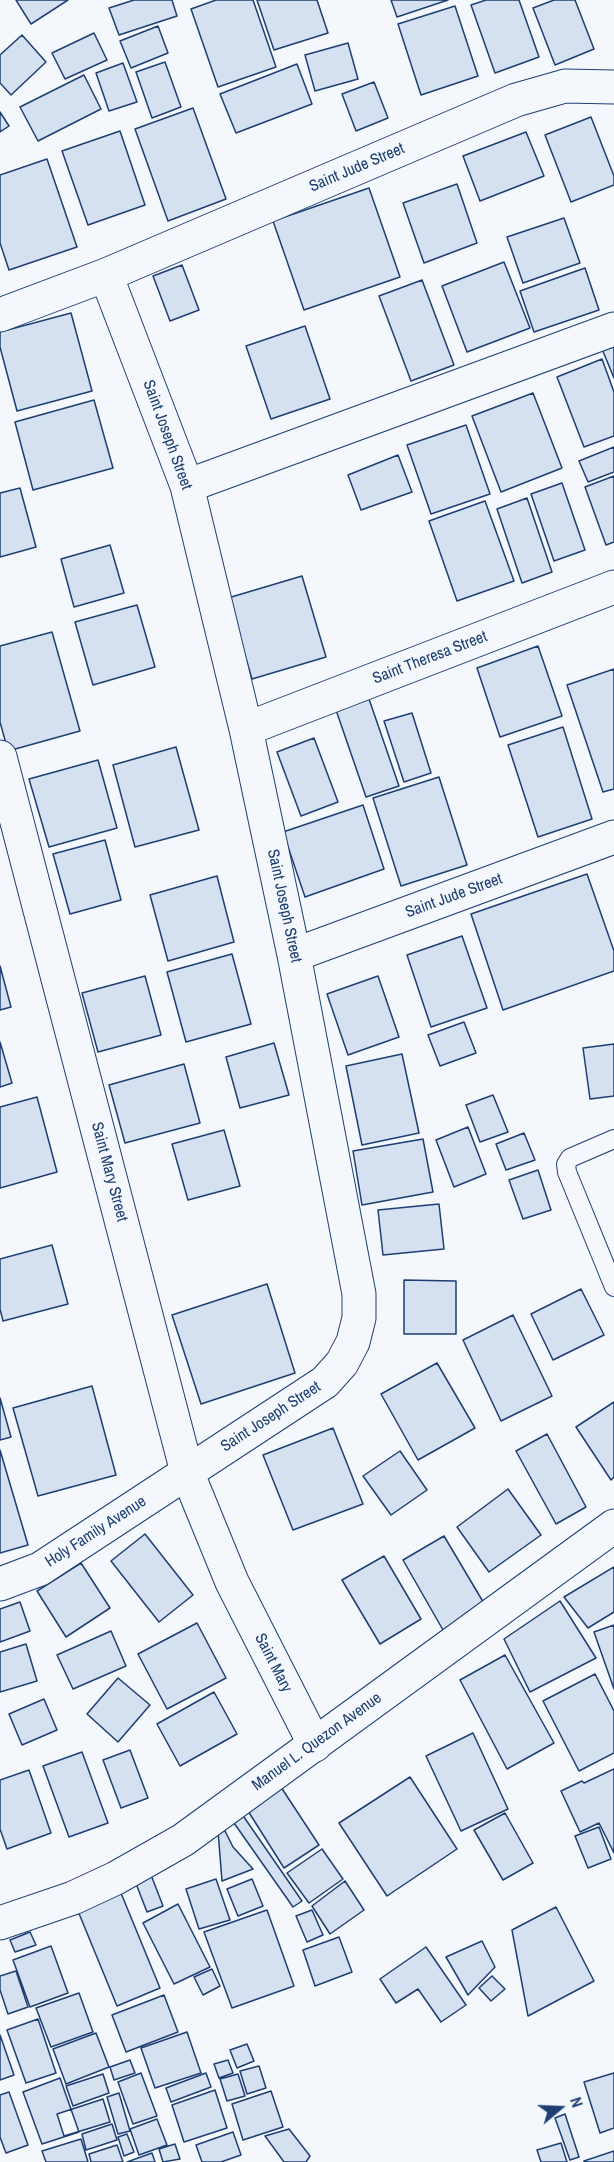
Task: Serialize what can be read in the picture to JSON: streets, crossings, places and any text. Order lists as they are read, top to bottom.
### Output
{
  "streets": {
    "street": [
      "Saint Jude Street",
      "Saint Joseph Street",
      "Saint Theresa Street",
      "Saint Mary Street",
      "Holy Family Avenue",
      "Saint Mary",
      "Manuel L. Quezon Avenue"
    ]
  },
  "crossings": [
    ["Saint Jude Street", "Saint Joseph Street"],
    ["Saint Joseph Street", "Saint Theresa Street"],
    ["Saint Joseph Street", "Saint Mary Street"],
    ["Saint Joseph Street", "Holy Family Avenue"],
    ["Saint Mary Street", "Holy Family Avenue"],
    ["Saint Mary Street", "Saint Mary"],
    ["Saint Mary", "Manuel L. Quezon Avenue"]
  ],
  "north": "right"
}
